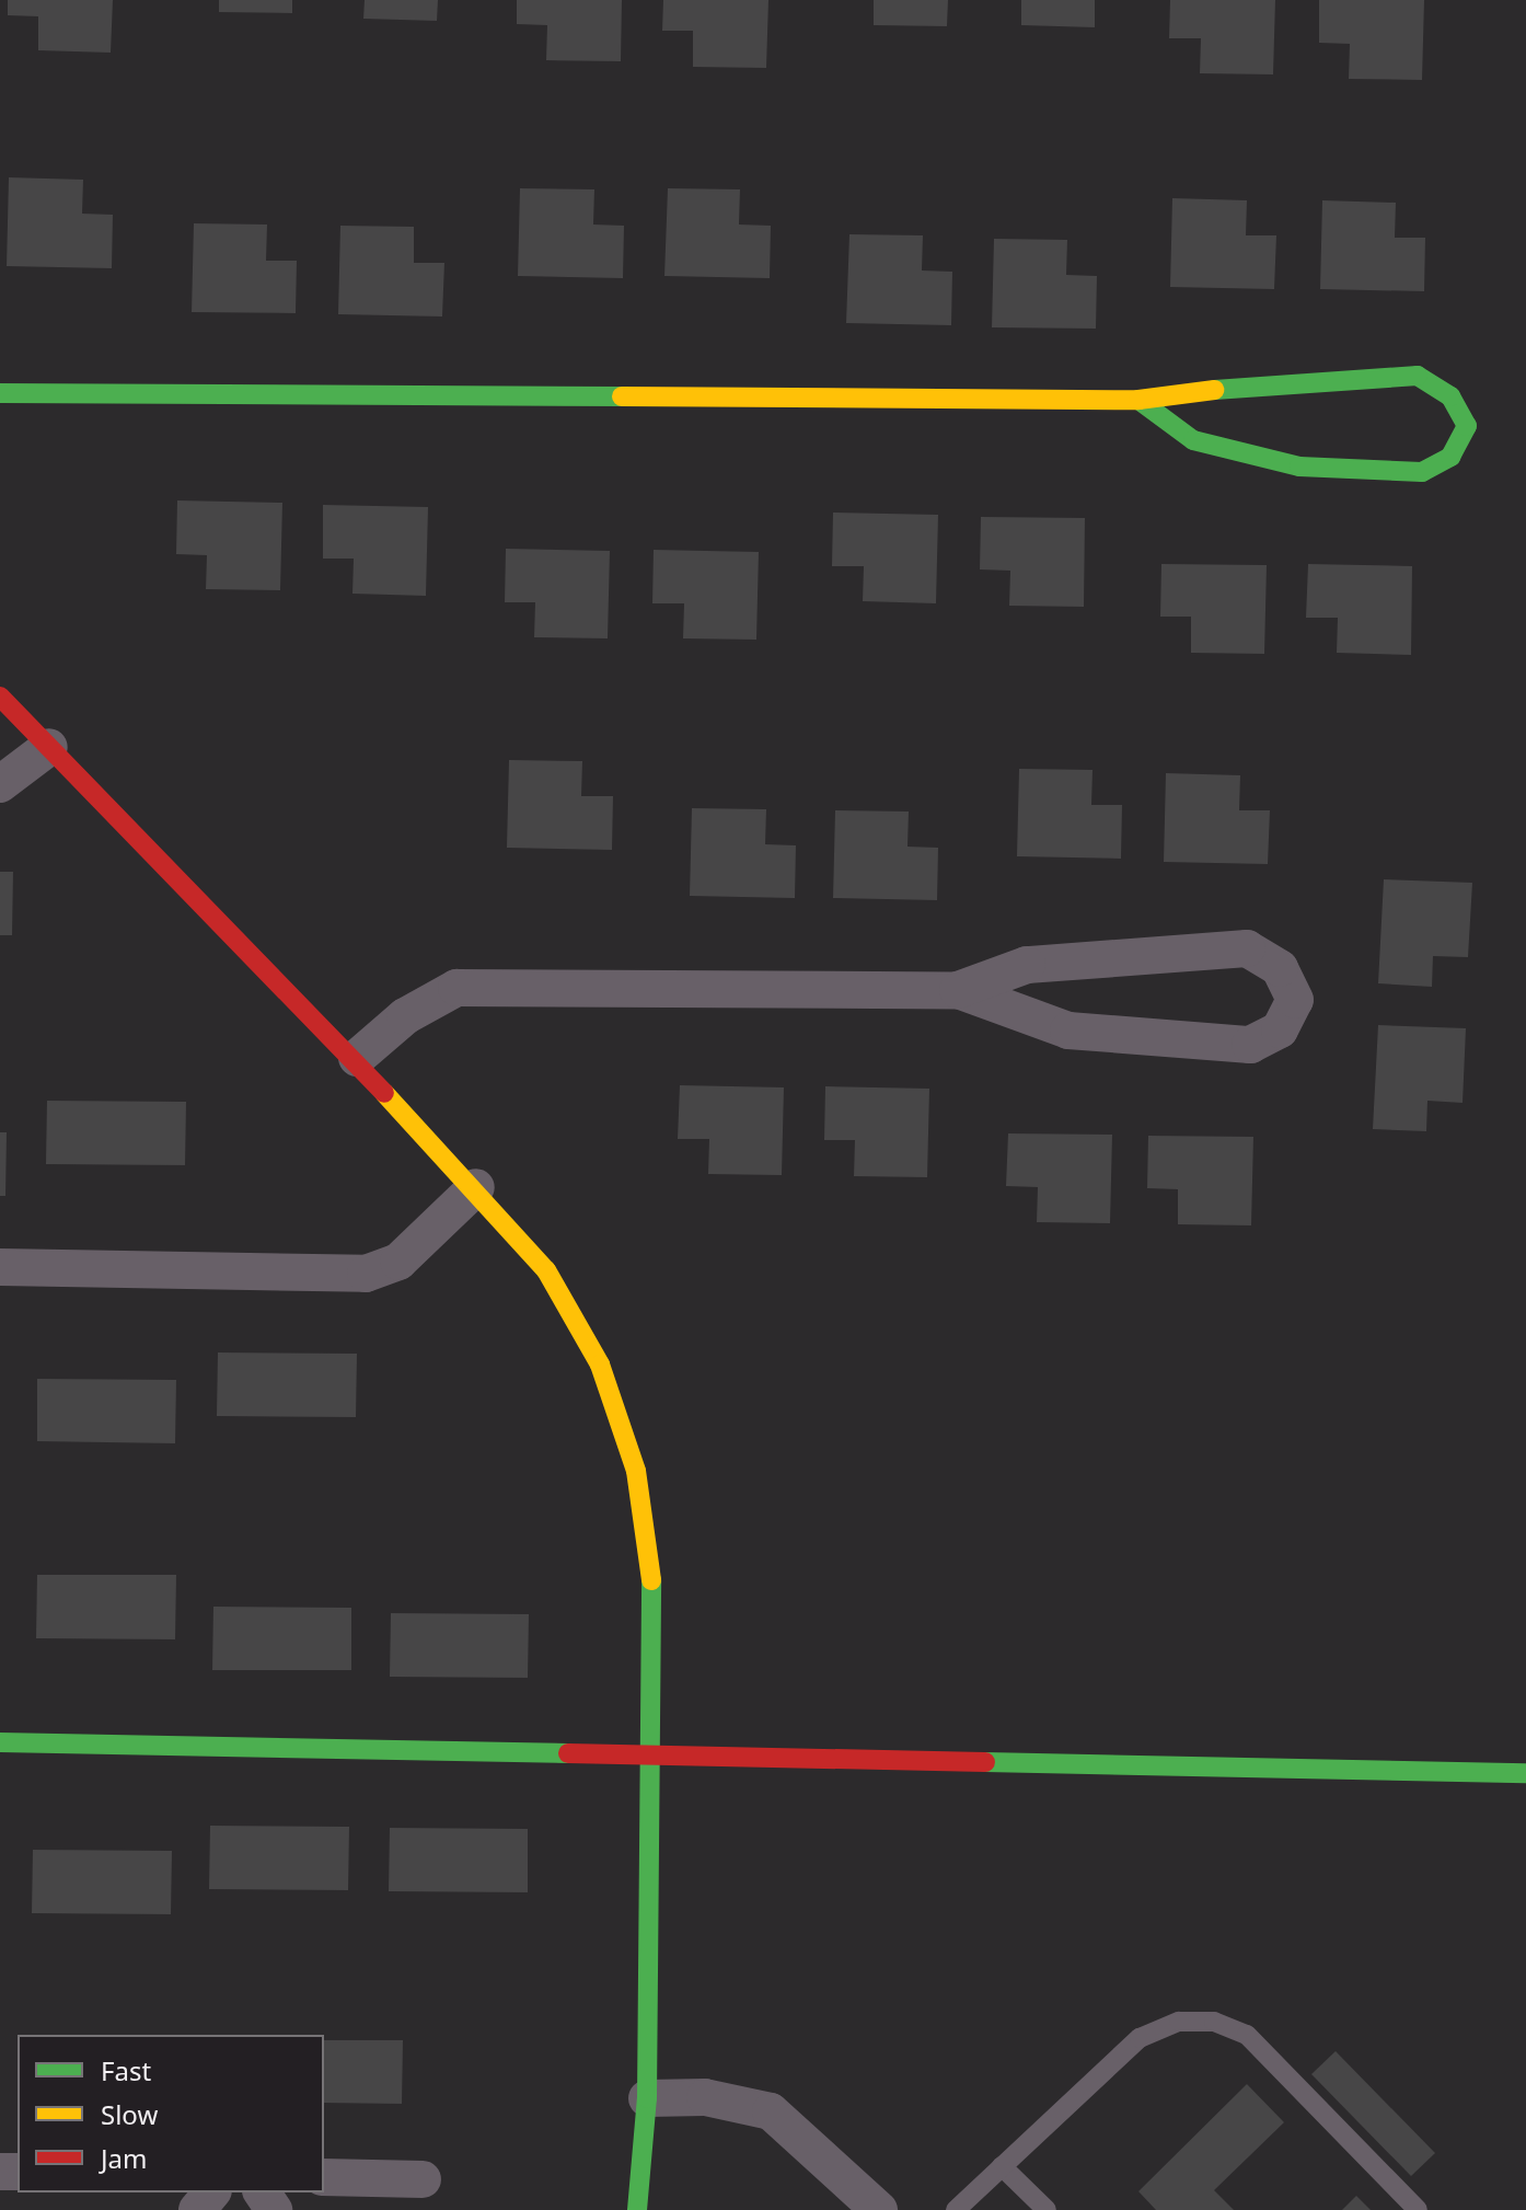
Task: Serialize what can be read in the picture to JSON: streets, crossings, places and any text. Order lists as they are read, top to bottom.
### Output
{
  "legend": ["Fast", "Slow", "Jam"]
}
